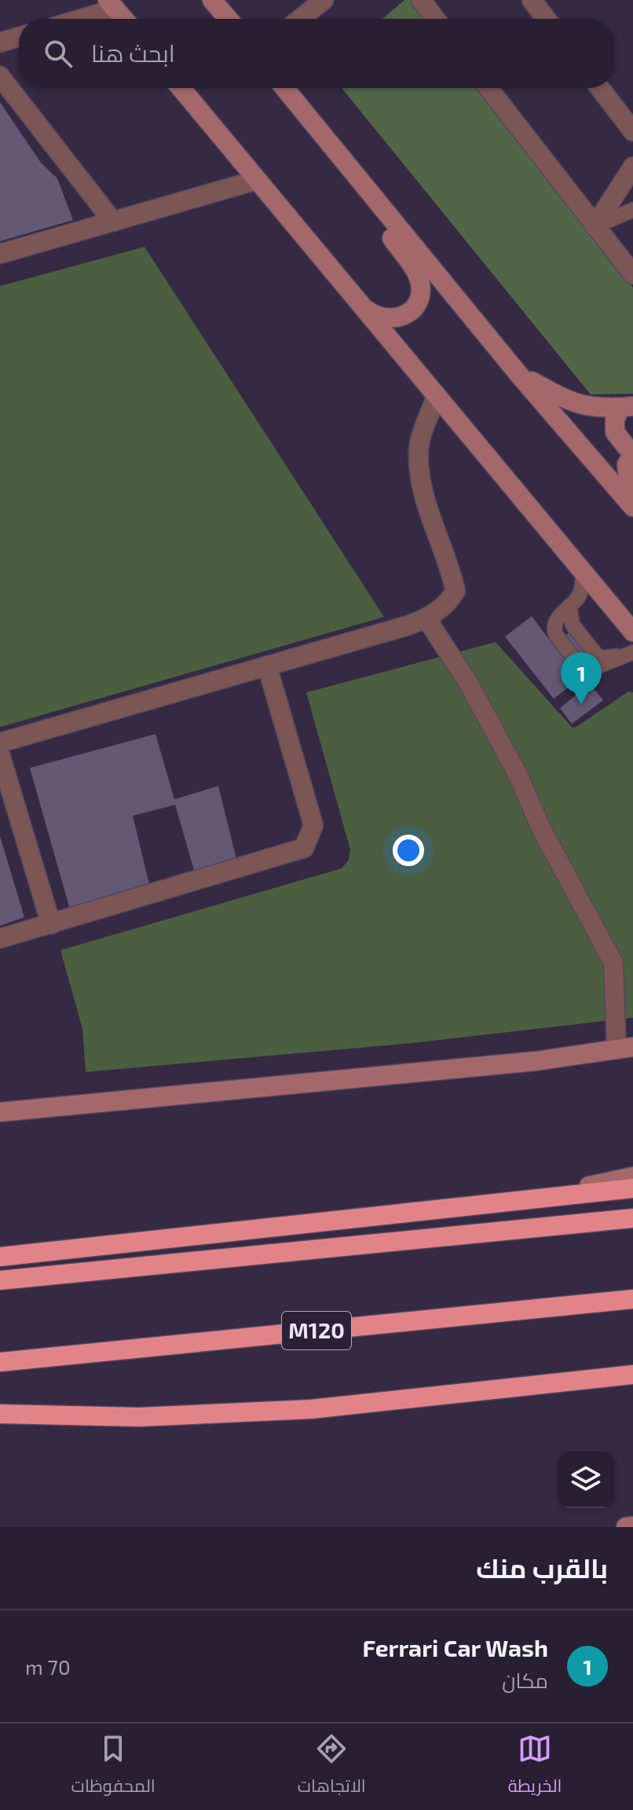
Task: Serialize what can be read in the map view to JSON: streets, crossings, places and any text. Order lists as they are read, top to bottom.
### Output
{
  "streets": {
    "highway": ["M120"]
  },
  "page": {
    "search": "ابحث هنا",
    "pins": "1",
    "heading": "بالقرب منك",
    "list": [
      {
        "mark": "1",
        "name": "Ferrari Car Wash",
        "note": "مكان",
        "value": "70 m"
      }
    ],
    "nav": ["الخريطة", "الاتجاهات", "المحفوظات"]
  }
}
